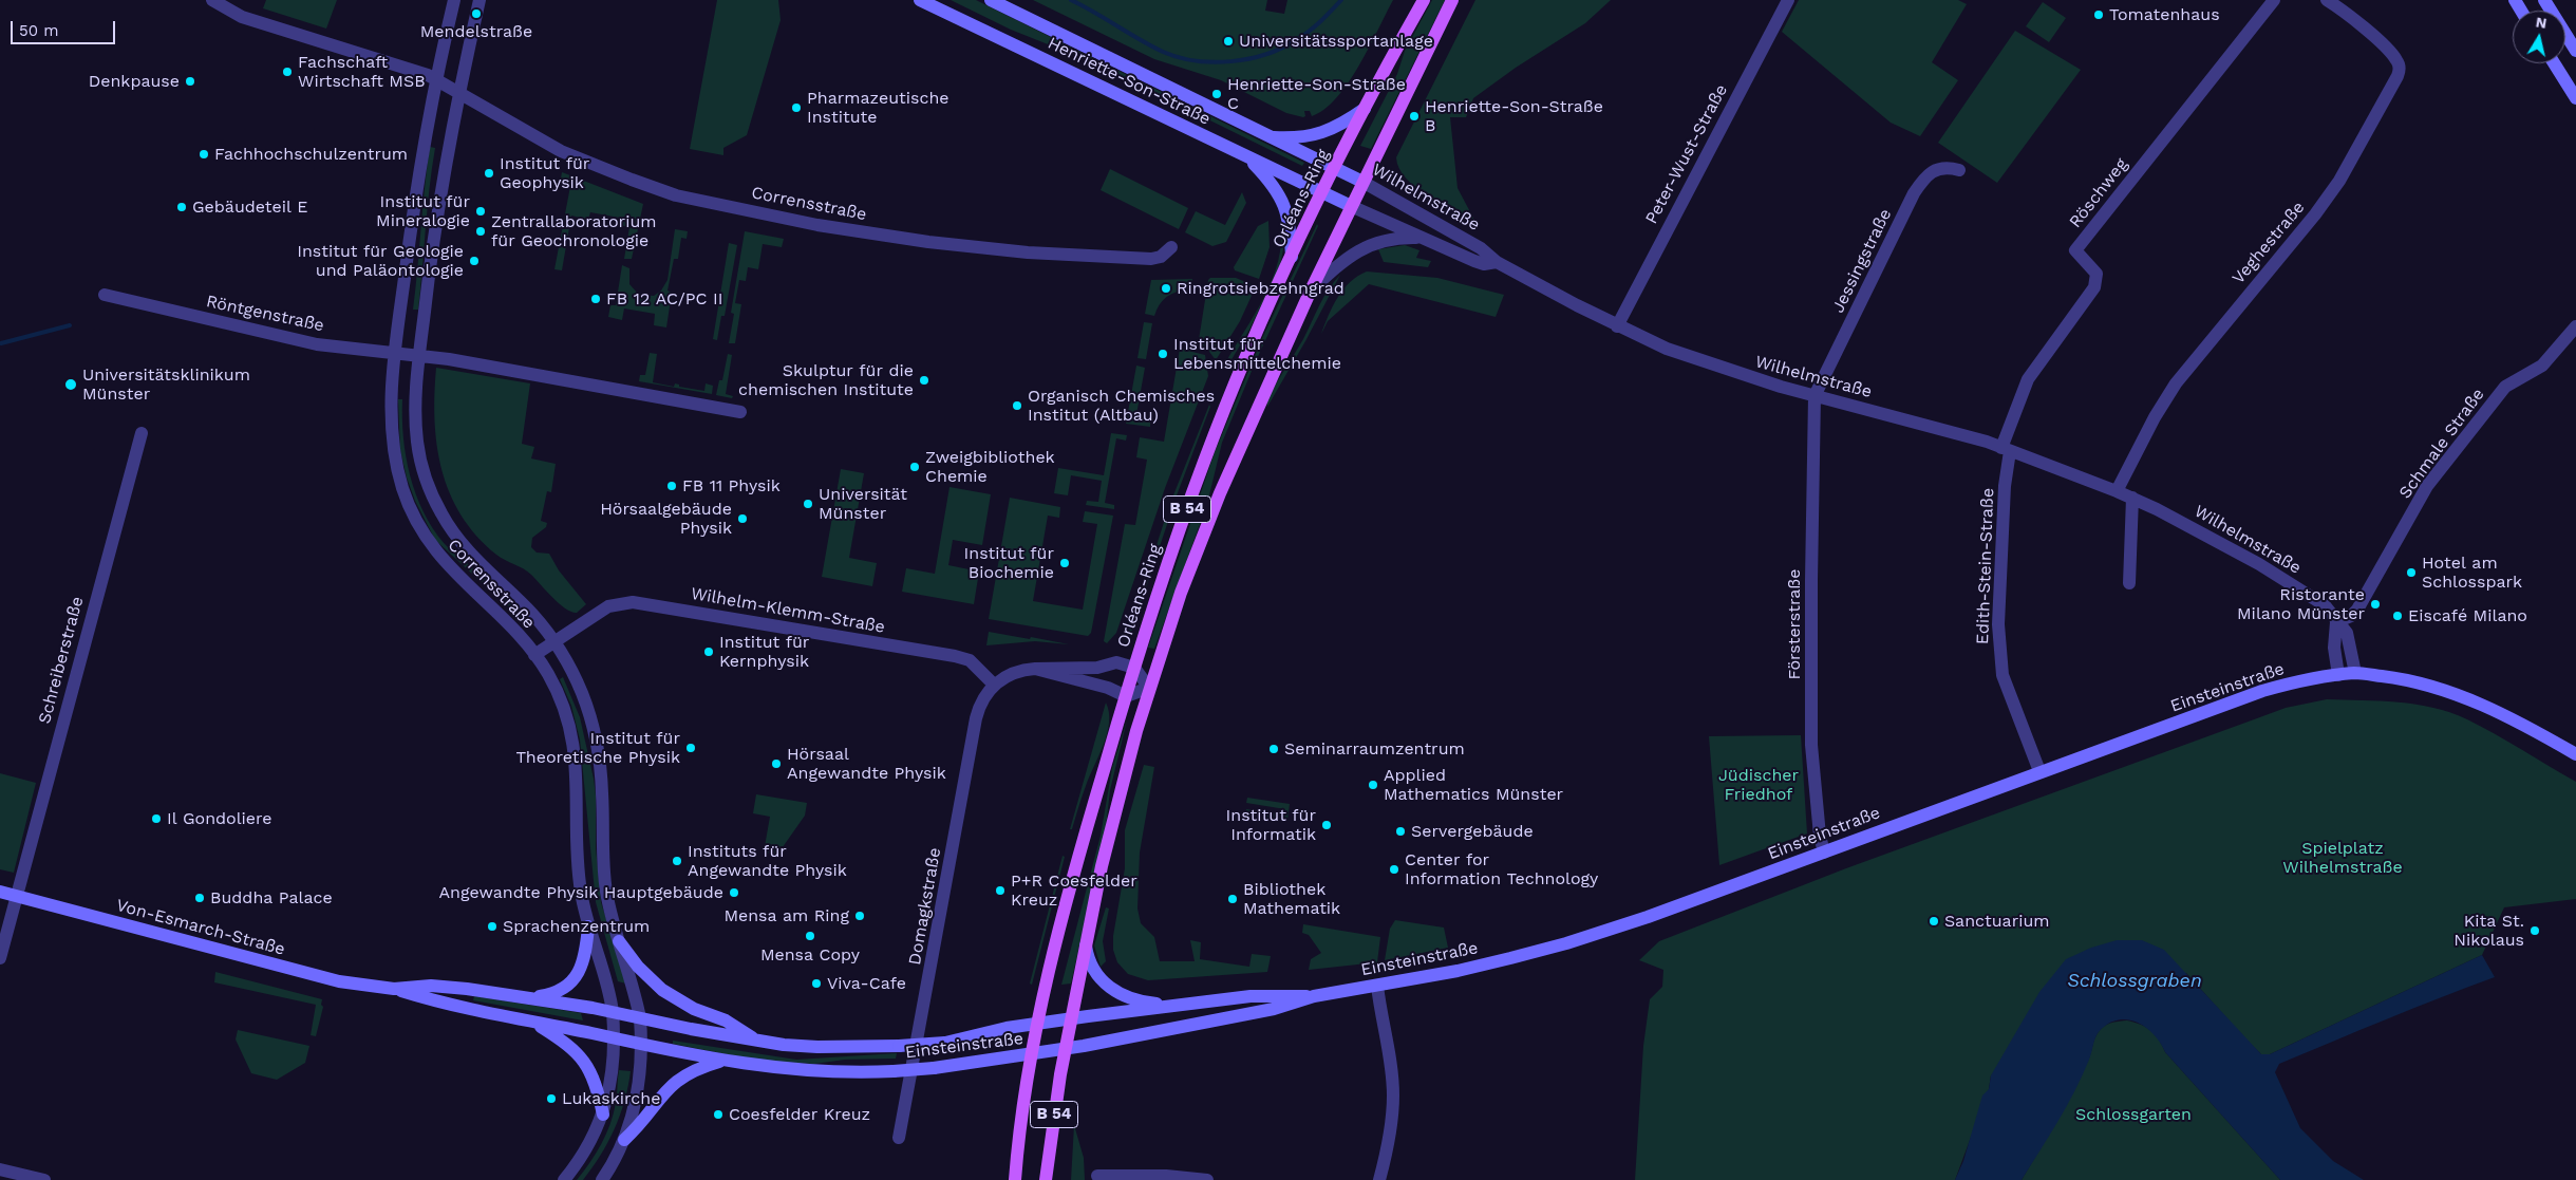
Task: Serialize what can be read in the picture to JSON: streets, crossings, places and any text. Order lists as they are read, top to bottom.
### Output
{
  "streets": {
    "main road": [
      "Henriette-Son-Straße",
      "Wilhelmstraße",
      "Orléans-Ring",
      "B 54",
      "Einsteinstraße",
      "Von-Esmarch-Straße"
    ],
    "street": [
      "Peter-Wust-Straße",
      "Röschweg",
      "Corrensstraße",
      "Veghestraße",
      "Jessingstraße",
      "Röntgenstraße",
      "Schmale Straße",
      "Edith-Stein-Straße",
      "Wilhelm-Klemm-Straße",
      "Försterstraße",
      "Schreiberstraße",
      "Domagkstraße"
    ]
  },
  "crossings": [
    ["Henriette-Son-Straße", "Wilhelmstraße"],
    ["Henriette-Son-Straße", "Orléans-Ring"],
    ["Henriette-Son-Straße", "B 54"],
    ["Peter-Wust-Straße", "Wilhelmstraße"],
    ["Röschweg", "Wilhelmstraße"],
    ["Röschweg", "Edith-Stein-Straße"],
    ["Wilhelmstraße", "Orléans-Ring"],
    ["Wilhelmstraße", "Veghestraße"],
    ["Wilhelmstraße", "Jessingstraße"],
    ["Wilhelmstraße", "Schmale Straße"],
    ["Wilhelmstraße", "B 54"],
    ["Wilhelmstraße", "Edith-Stein-Straße"],
    ["Wilhelmstraße", "Försterstraße"],
    ["Orléans-Ring", "B 54"],
    ["Orléans-Ring", "Einsteinstraße"],
    ["Corrensstraße", "Röntgenstraße"],
    ["Corrensstraße", "Wilhelm-Klemm-Straße"],
    ["Corrensstraße", "Einsteinstraße"],
    ["Corrensstraße", "Von-Esmarch-Straße"],
    ["Jessingstraße", "Försterstraße"],
    ["B 54", "Einsteinstraße"],
    ["Edith-Stein-Straße", "Einsteinstraße"],
    ["Wilhelm-Klemm-Straße", "Domagkstraße"],
    ["Försterstraße", "Einsteinstraße"],
    ["Schreiberstraße", "Von-Esmarch-Straße"],
    ["Einsteinstraße", "Von-Esmarch-Straße"]
  ],
  "water": ["Schlossgraben"],
  "parks": ["Jüdischer Friedhof", "Spielplatz Wilhelmstraße", "Schlossgarten"],
  "places": [
    "Mendelstraße",
    "Tomatenhaus",
    "Universitätssportanlage",
    "Fachschaft Wirtschaft MSB",
    "Denkpause",
    "Henriette-Son-Straße C",
    "Pharmazeutische Institute",
    "Henriette-Son-Straße B",
    "Fachhochschulzentrum",
    "Institut für Geophysik",
    "Gebäudeteil E",
    "Institut für Mineralogie",
    "Zentrallaboratorium für Geochronologie",
    "Institut für Geologie und Paläontologie",
    "Ringrotsiebzehngrad",
    "FB 12 AC/PC II",
    "Institut für Lebensmittelchemie",
    "Skulptur für die chemischen Institute",
    "Universitätsklinikum Münster",
    "Organisch Chemisches Institut (Altbau)",
    "Zweigbibliothek Chemie",
    "FB 11 Physik",
    "Universität Münster",
    "Hörsaalgebäude Physik",
    "Institut für Biochemie",
    "Hotel am Schlosspark",
    "Ristorante Milano Münster",
    "Eiscafé Milano",
    "Institut für Kernphysik",
    "Institut für Theoretische Physik",
    "Seminarraumzentrum",
    "Hörsaal Angewandte Physik",
    "Applied Mathematics Münster",
    "Il Gondoliere",
    "Institut für Informatik",
    "Servergebäude",
    "Instituts für Angewandte Physik",
    "Center for Information Technology",
    "P+R Coesfelder Kreuz",
    "Angewandte Physik Hauptgebäude",
    "Buddha Palace",
    "Bibliothek Mathematik",
    "Mensa am Ring",
    "Sanctuarium",
    "Sprachenzentrum",
    "Kita St. Nikolaus",
    "Mensa Copy",
    "Viva-Cafe",
    "Lukaskirche",
    "Coesfelder Kreuz"
  ],
  "scale_bar": "50 m",
  "north": "top"
}
